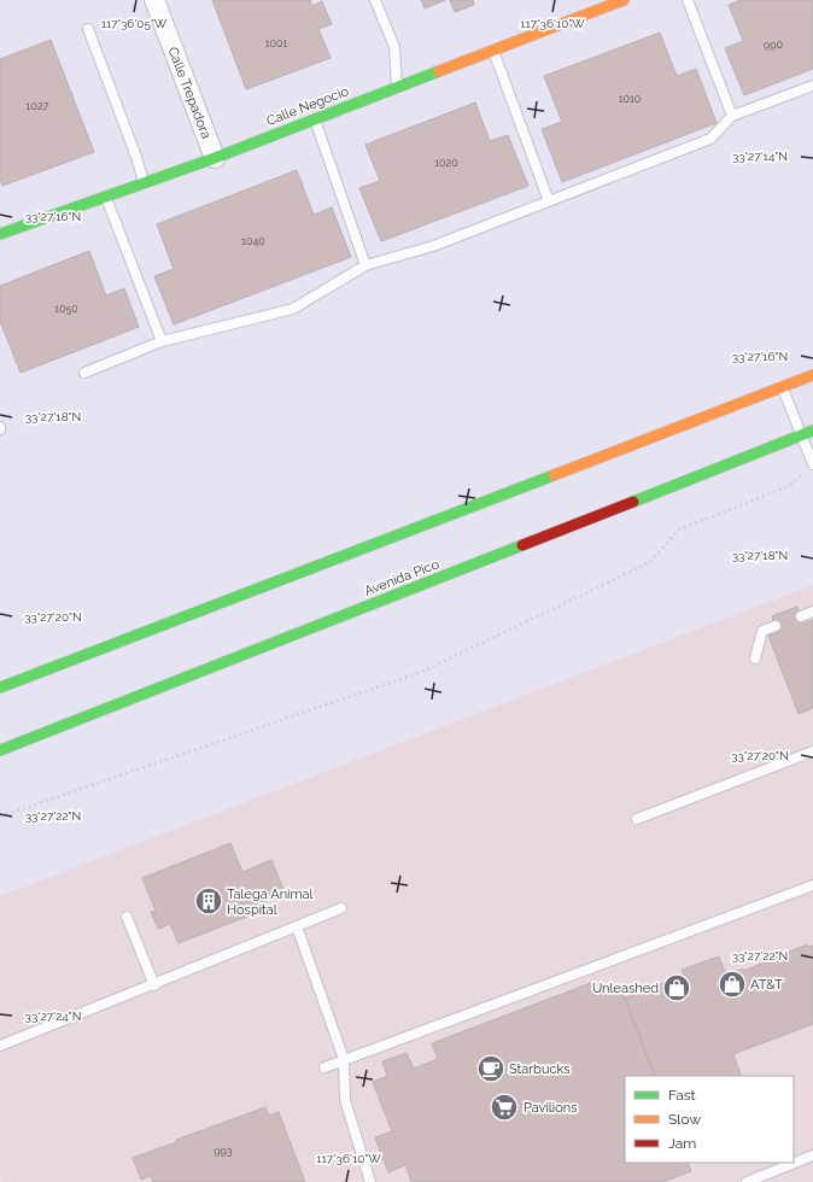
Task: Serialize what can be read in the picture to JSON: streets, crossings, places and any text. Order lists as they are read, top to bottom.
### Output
{
  "streets": {
    "main road": ["Calle Negocio", "Avenida Pico"],
    "street": ["Calle Trepadora"]
  },
  "crossings": [
    ["Calle Trepadora", "Calle Negocio"]
  ],
  "places": {
    "building": ["Talega Animal Hospital"],
    "shop": ["AT&T", "Unleashed"],
    "cafe": ["Starbucks"],
    "supermarket": ["Pavilions"]
  },
  "house_numbers": [
    "1001",
    "990",
    "1010",
    "1027",
    "1020",
    "1040",
    "1050",
    "993"
  ],
  "legend": ["Fast", "Slow", "Jam"],
  "coordinates": [
    "117°36'05\"W",
    "117°36'10\"W",
    "33°27'14\"N",
    "33°27'16\"N",
    "33°27'18\"N",
    "33°27'20\"N",
    "33°27'22\"N",
    "33°27'24\"N"
  ]
}
